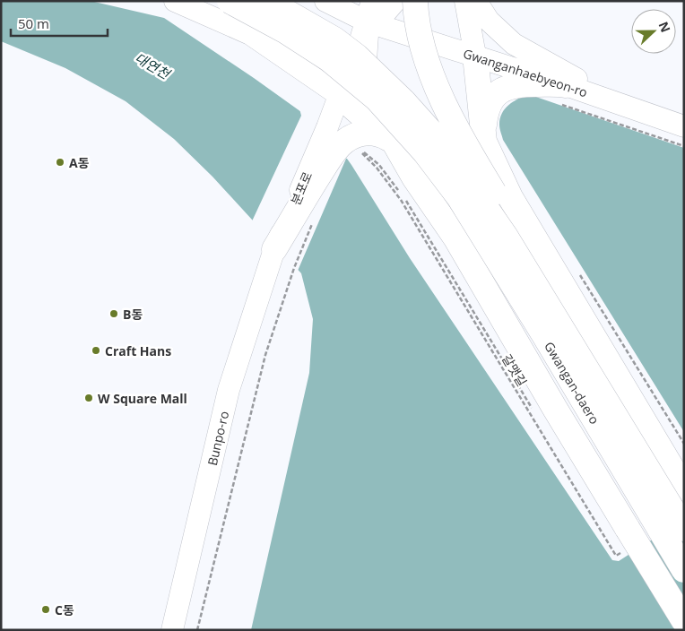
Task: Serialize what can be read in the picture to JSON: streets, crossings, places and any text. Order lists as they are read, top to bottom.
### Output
{
  "streets": {
    "highway": ["Gwangan-daero"],
    "main road": ["Gwanganhaebyeon-ro", "Bunpo-ro"],
    "path": ["갈맷길"]
  },
  "water": ["대연천"],
  "places": [
    "A동",
    "B동",
    "Craft Hans",
    "W Square Mall",
    "C동"
  ],
  "scale_bar": "50 m",
  "north": "right"
}
